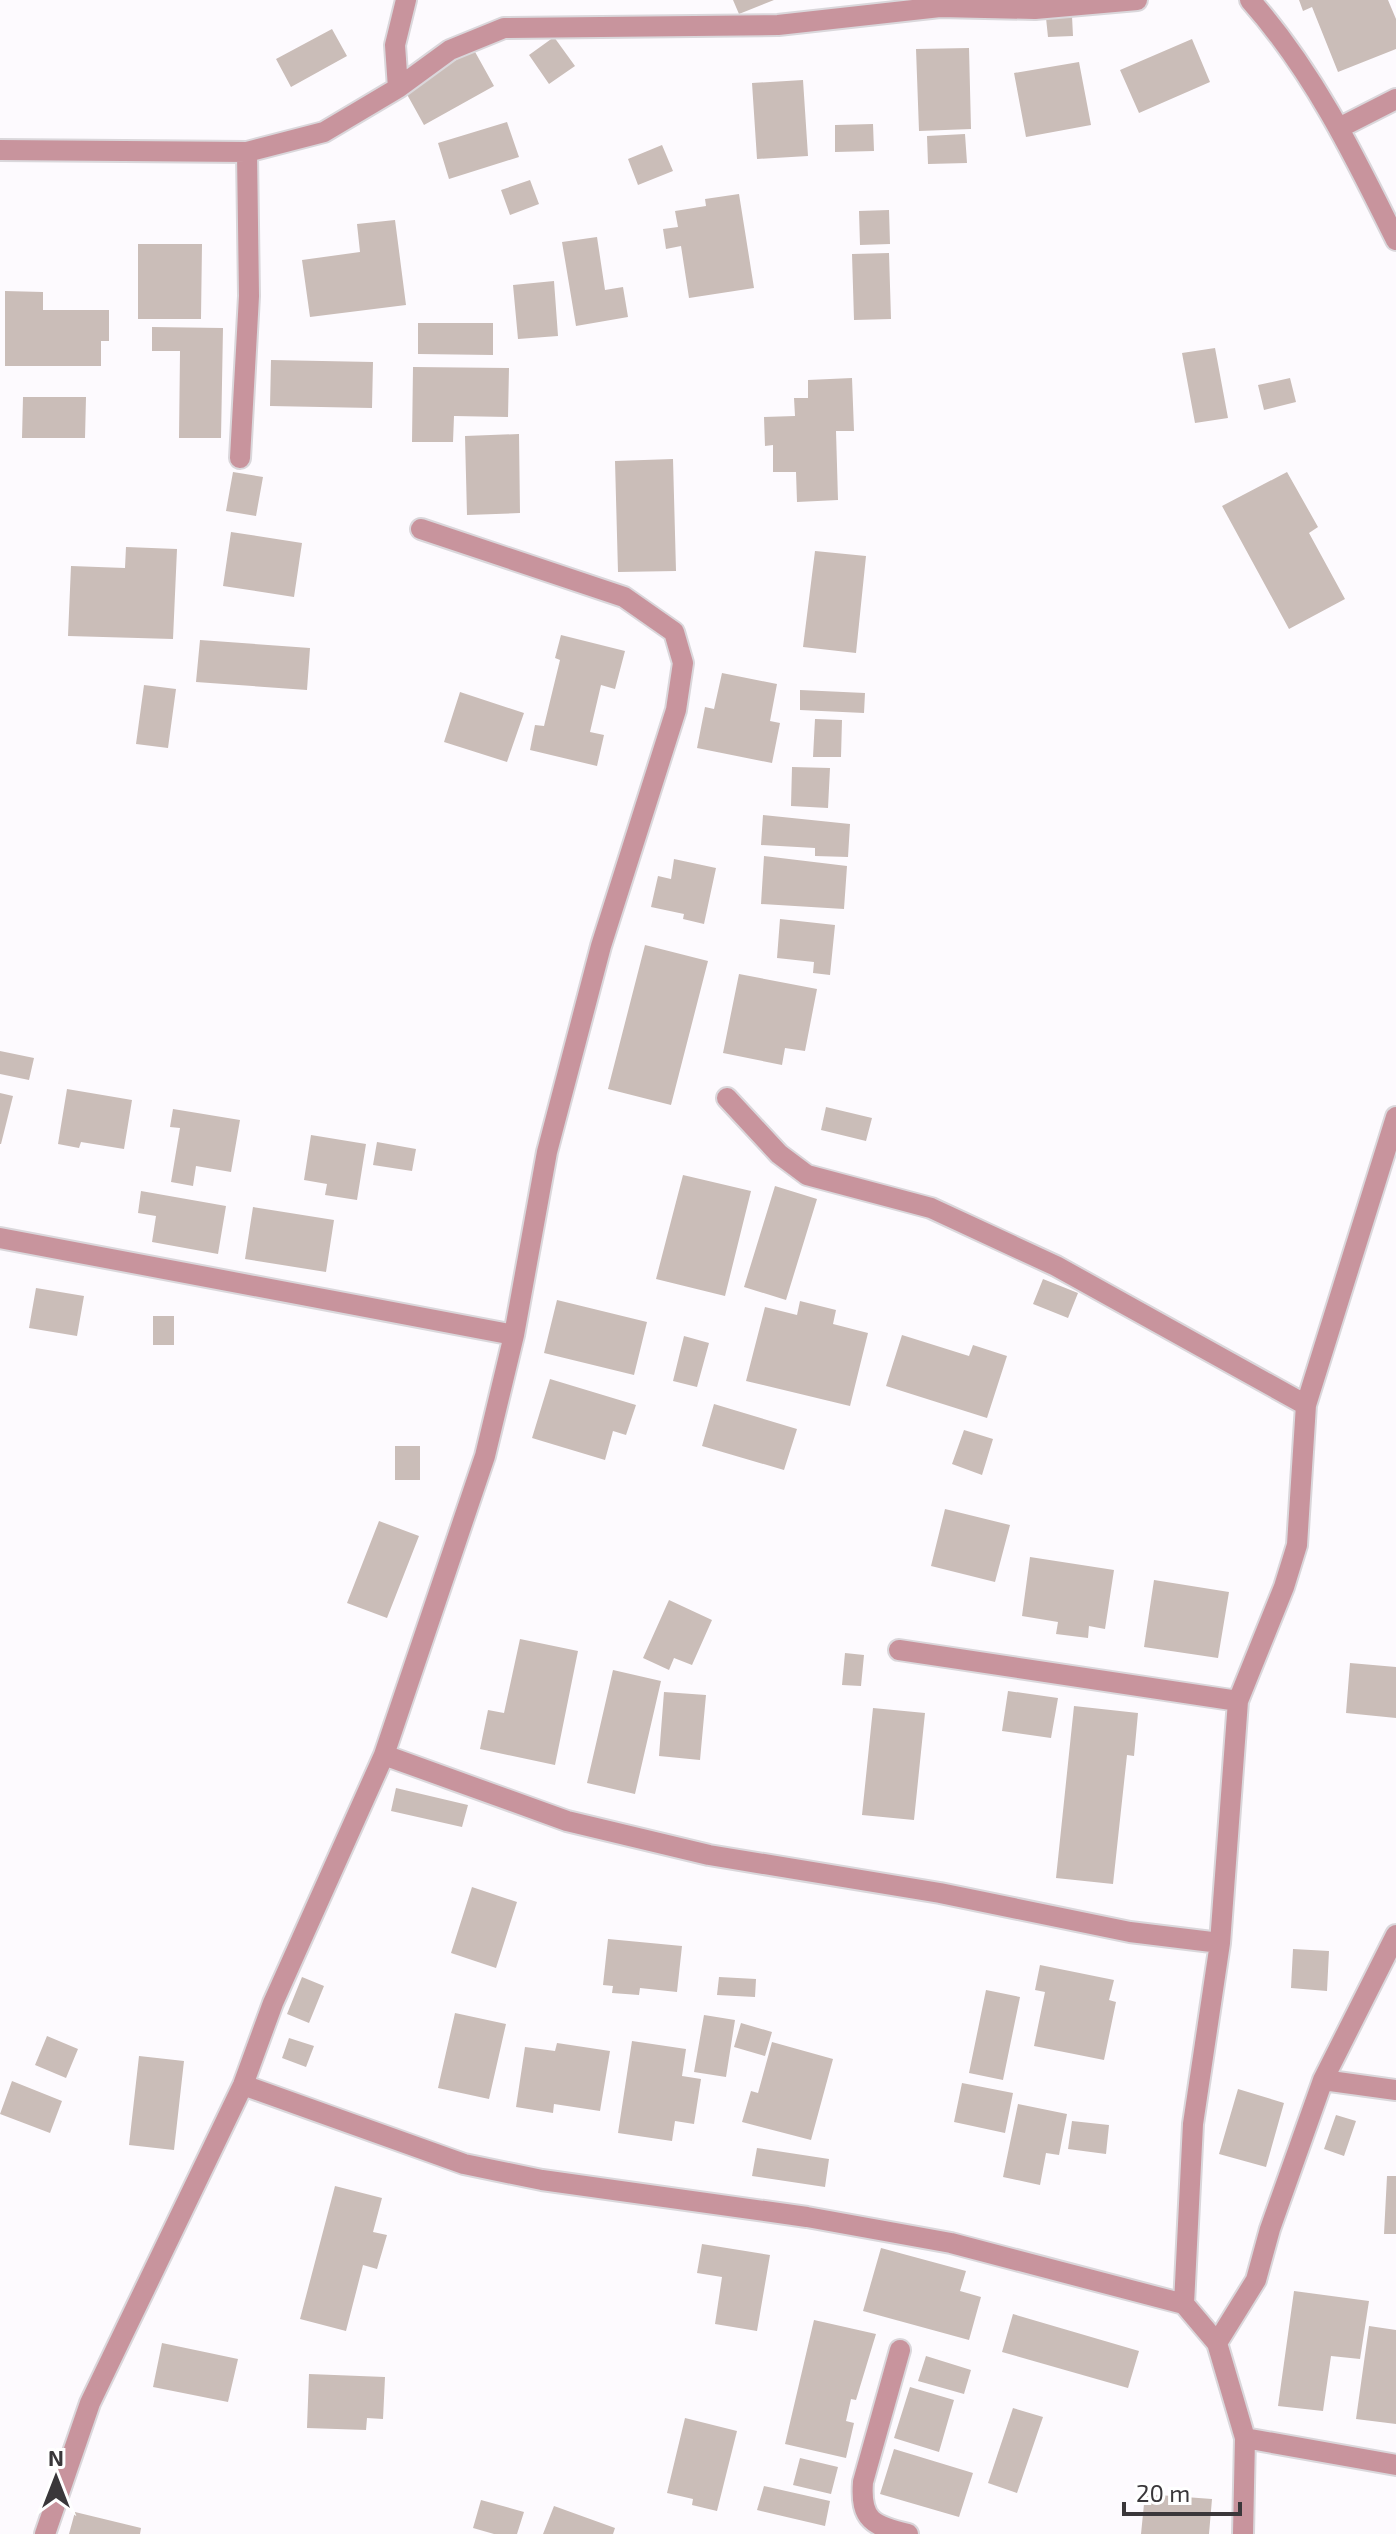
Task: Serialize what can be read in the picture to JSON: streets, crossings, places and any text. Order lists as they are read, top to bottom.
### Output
{
  "scale_bar": "20 m",
  "north": "top"
}
